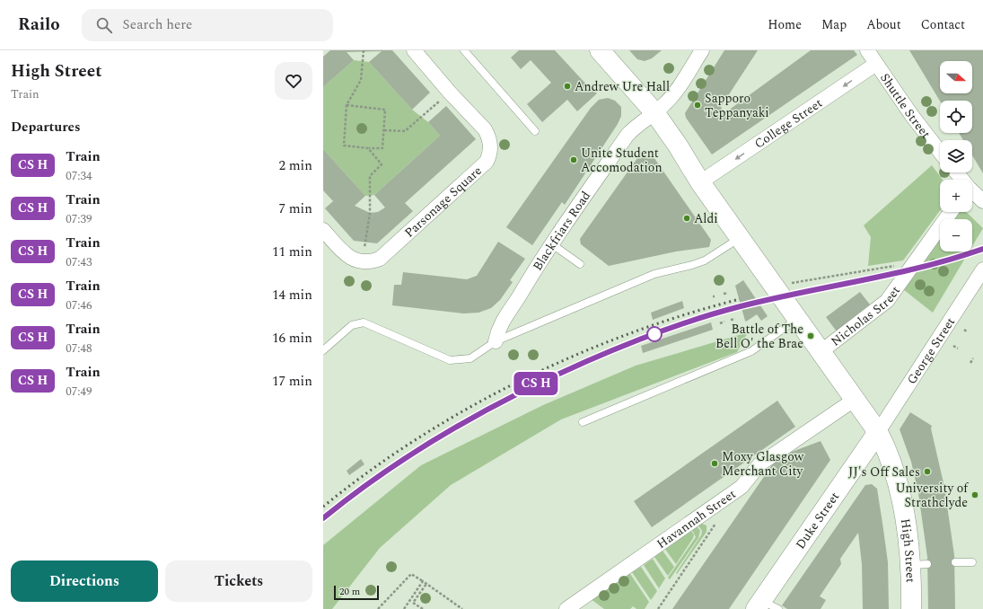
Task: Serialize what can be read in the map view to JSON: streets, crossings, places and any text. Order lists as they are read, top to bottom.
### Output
{
  "streets": {
    "main road": ["Duke Street", "High Street"],
    "street": [
      "Shuttle Street",
      "College Street",
      "Parsonage Square",
      "Blackfriars Road",
      "Nicholas Street",
      "George Street",
      "Havannah Street"
    ]
  },
  "crossings": [
    ["Shuttle Street", "College Street"],
    ["College Street", "High Street"],
    ["Blackfriars Road", "High Street"],
    ["Nicholas Street", "High Street"],
    ["George Street", "Duke Street"],
    ["George Street", "High Street"],
    ["Havannah Street", "High Street"],
    ["Duke Street", "High Street"]
  ],
  "one_way": ["College Street"],
  "places": [
    "Andrew Ure Hall",
    "Sapporo Teppanyaki",
    "Unite Student Accomodation",
    "Aldi",
    "Battle of The Bell O' the Brae",
    "Moxy Glasgow Merchant City",
    "JJ's Off Sales",
    "University of Strathclyde"
  ],
  "scale_bar": "20 m",
  "north": "right",
  "page": {
    "header": "Railo",
    "search": "Search here",
    "nav": [
      "Home",
      "Map",
      "About",
      "Contact"
    ],
    "heading": [
      ["High Street", "Train"],
      "Departures"
    ],
    "on_map": "CS H",
    "map_buttons": ["+", "−"],
    "list": [
      {
        "mark": "CS H",
        "name": "Train",
        "note": "07:34",
        "value": "2 min"
      },
      {
        "mark": "CS H",
        "name": "Train",
        "note": "07:39",
        "value": "7 min"
      },
      {
        "mark": "CS H",
        "name": "Train",
        "note": "07:43",
        "value": "11 min"
      },
      {
        "mark": "CS H",
        "name": "Train",
        "note": "07:46",
        "value": "14 min"
      },
      {
        "mark": "CS H",
        "name": "Train",
        "note": "07:48",
        "value": "16 min"
      },
      {
        "mark": "CS H",
        "name": "Train",
        "note": "07:49",
        "value": "17 min"
      }
    ],
    "buttons": ["Directions", "Tickets"],
    "scale": "20 m"
  }
}
